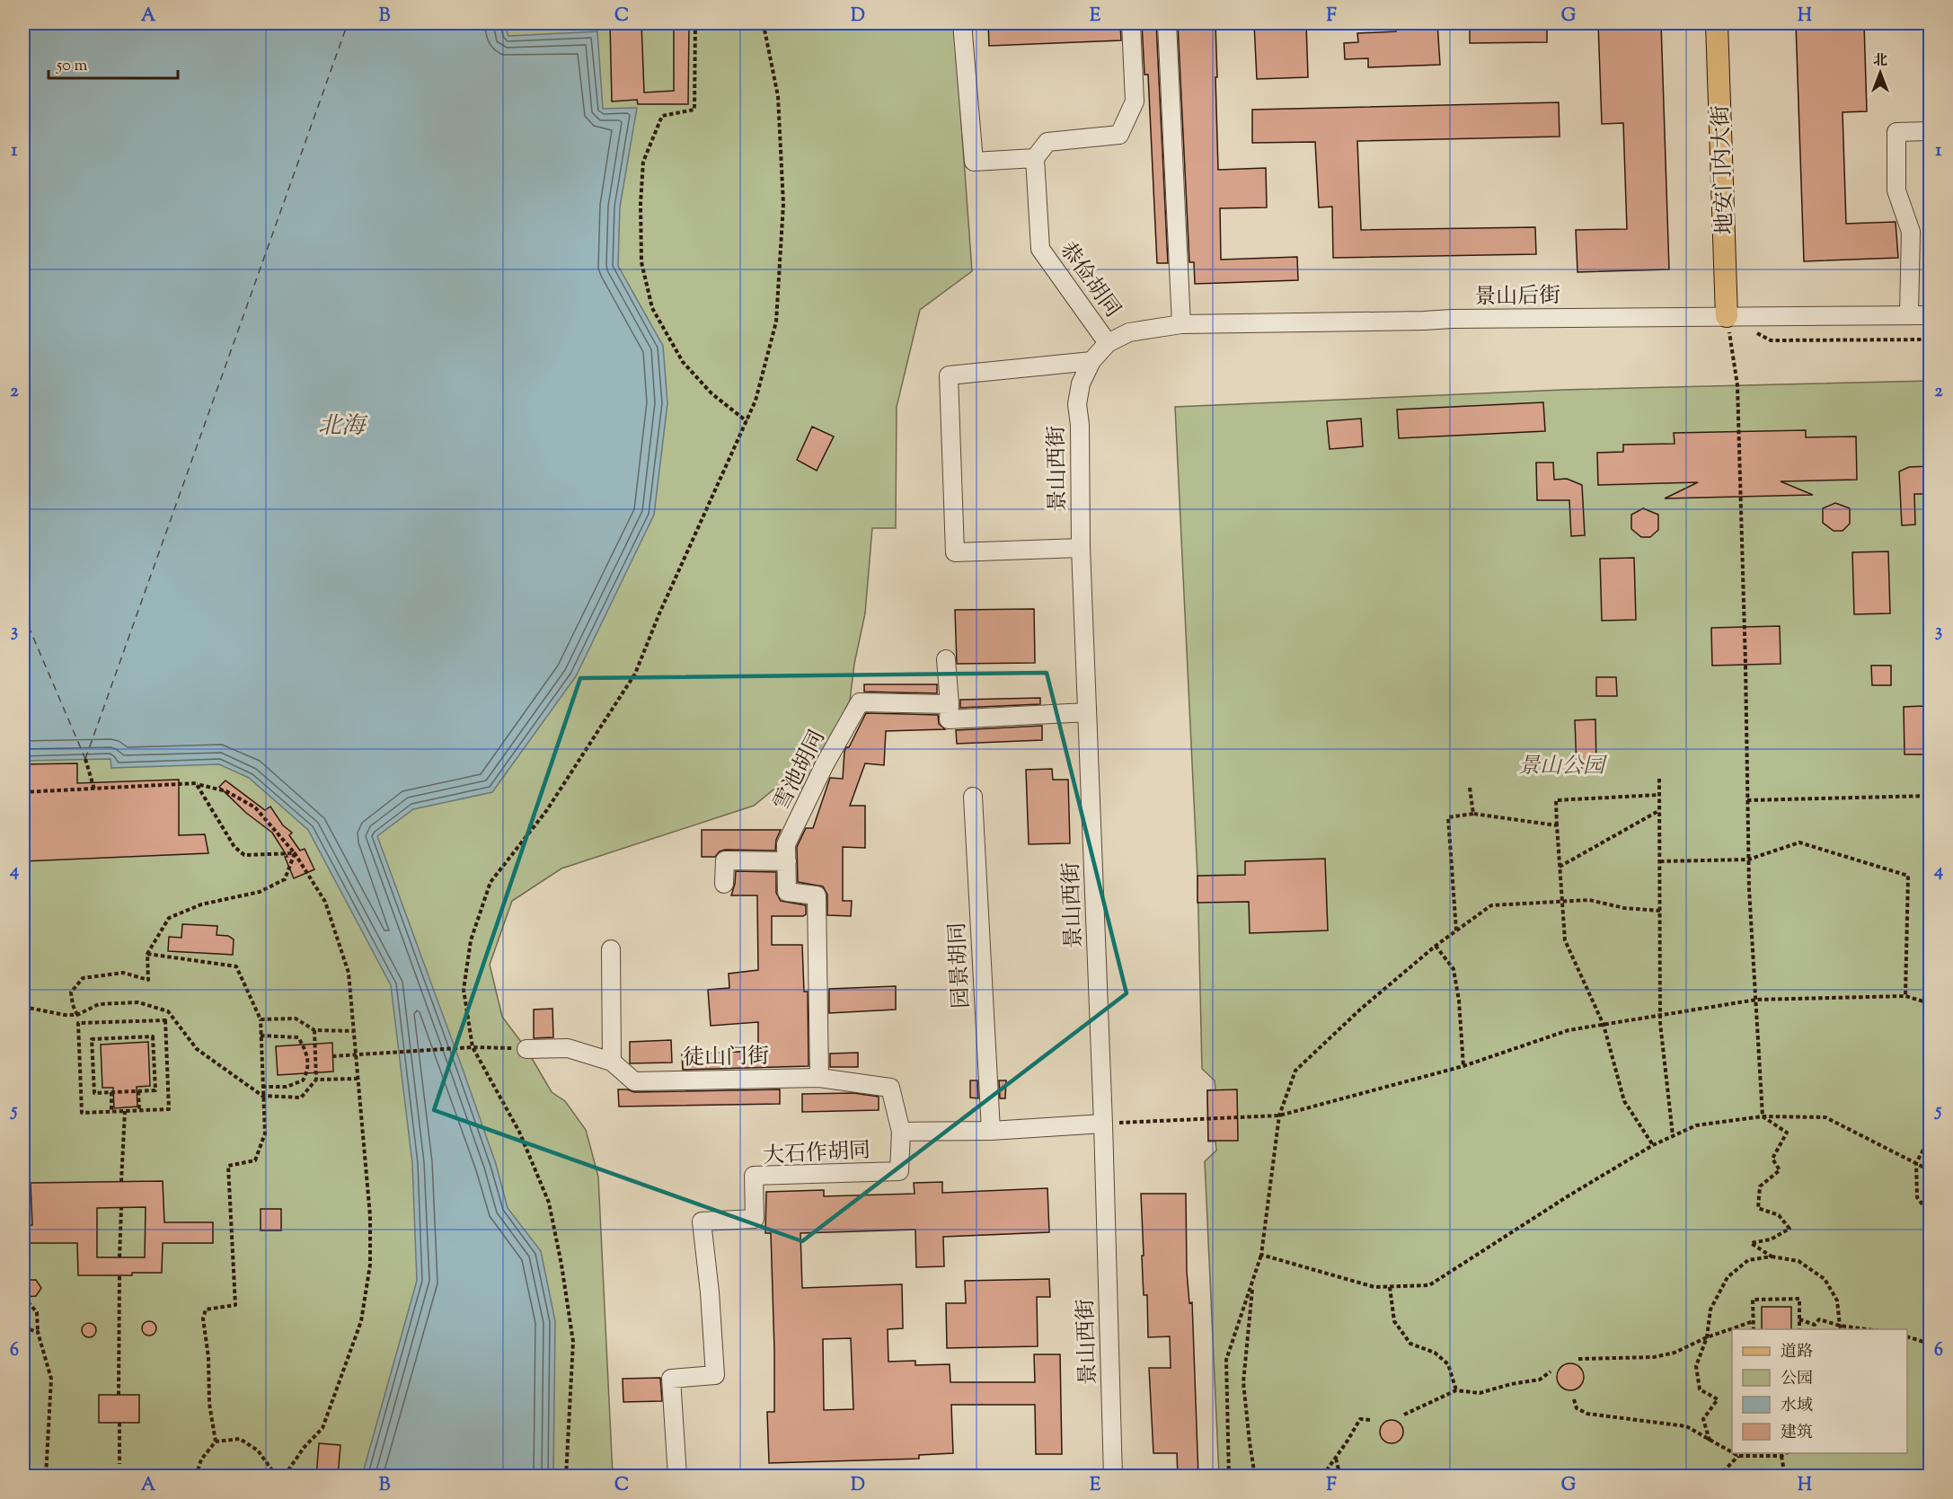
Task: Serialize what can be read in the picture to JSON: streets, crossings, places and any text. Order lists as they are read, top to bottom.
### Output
{
  "streets": {
    "main road": ["地安门内大街"],
    "street": [
      "恭俭胡同",
      "景山后街",
      "景山西街",
      "雪池胡同",
      "园景胡同",
      "徒山门街",
      "大石作胡同"
    ]
  },
  "crossings": [
    ["地安门内大街", "景山后街"],
    ["恭俭胡同", "景山后街"],
    ["恭俭胡同", "景山西街"],
    ["景山后街", "景山西街"],
    ["景山西街", "大石作胡同"],
    ["雪池胡同", "徒山门街"],
    ["园景胡同", "大石作胡同"],
    ["徒山门街", "大石作胡同"]
  ],
  "water": ["北海"],
  "parks": ["景山公园"],
  "legend": [
    "道路",
    "公园",
    "水域",
    "建筑"
  ],
  "scale_bar": "50 m",
  "north": "top",
  "grid": {
    "columns": [
      "A",
      "B",
      "C",
      "D",
      "E",
      "F",
      "G",
      "H"
    ],
    "rows": [
      "1",
      "2",
      "3",
      "4",
      "5",
      "6"
    ]
  }
}
